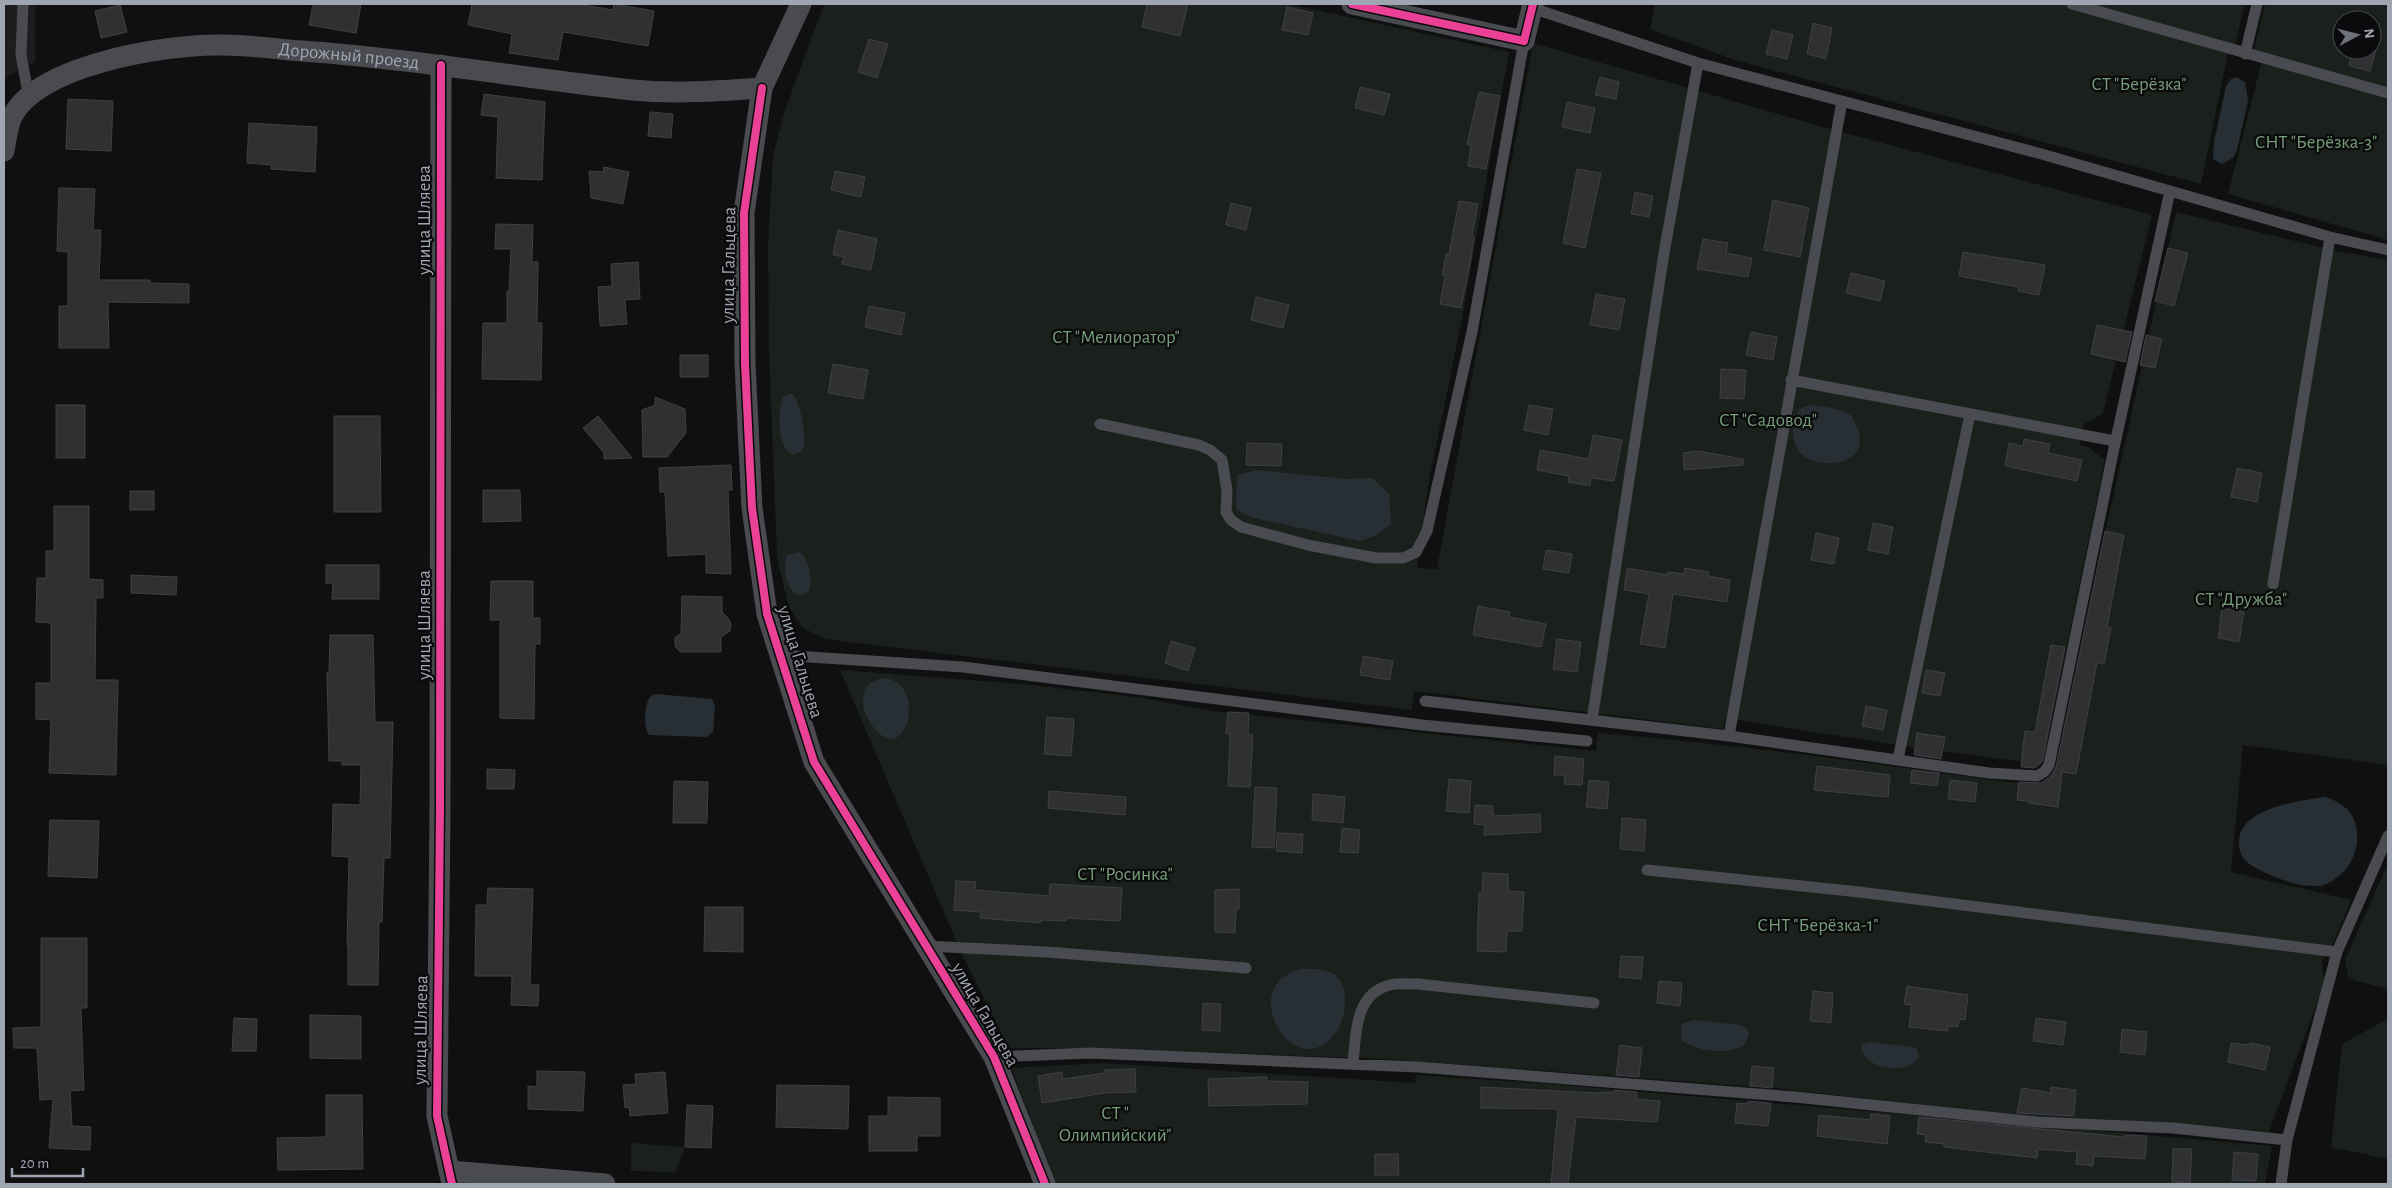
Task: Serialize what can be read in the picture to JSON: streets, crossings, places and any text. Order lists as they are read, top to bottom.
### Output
{
  "streets": {
    "street": ["Дорожный проезд", "улица Шляева", "улица Гальцева"]
  },
  "crossings": [
    ["Дорожный проезд", "улица Шляева"],
    ["Дорожный проезд", "улица Гальцева"]
  ],
  "parks": [
    "СТ \"Берёзка\"",
    "СНТ \"Берёзка-3\"",
    "СТ \"Мелиоратор\"",
    "СТ \"Садовод\"",
    "СТ \"Дружба\"",
    "СТ \"Росинка\"",
    "СНТ \"Берёзка-1\"",
    "СТ \" Олимпийский\""
  ],
  "scale_bar": "20 m",
  "north": "right"
}
